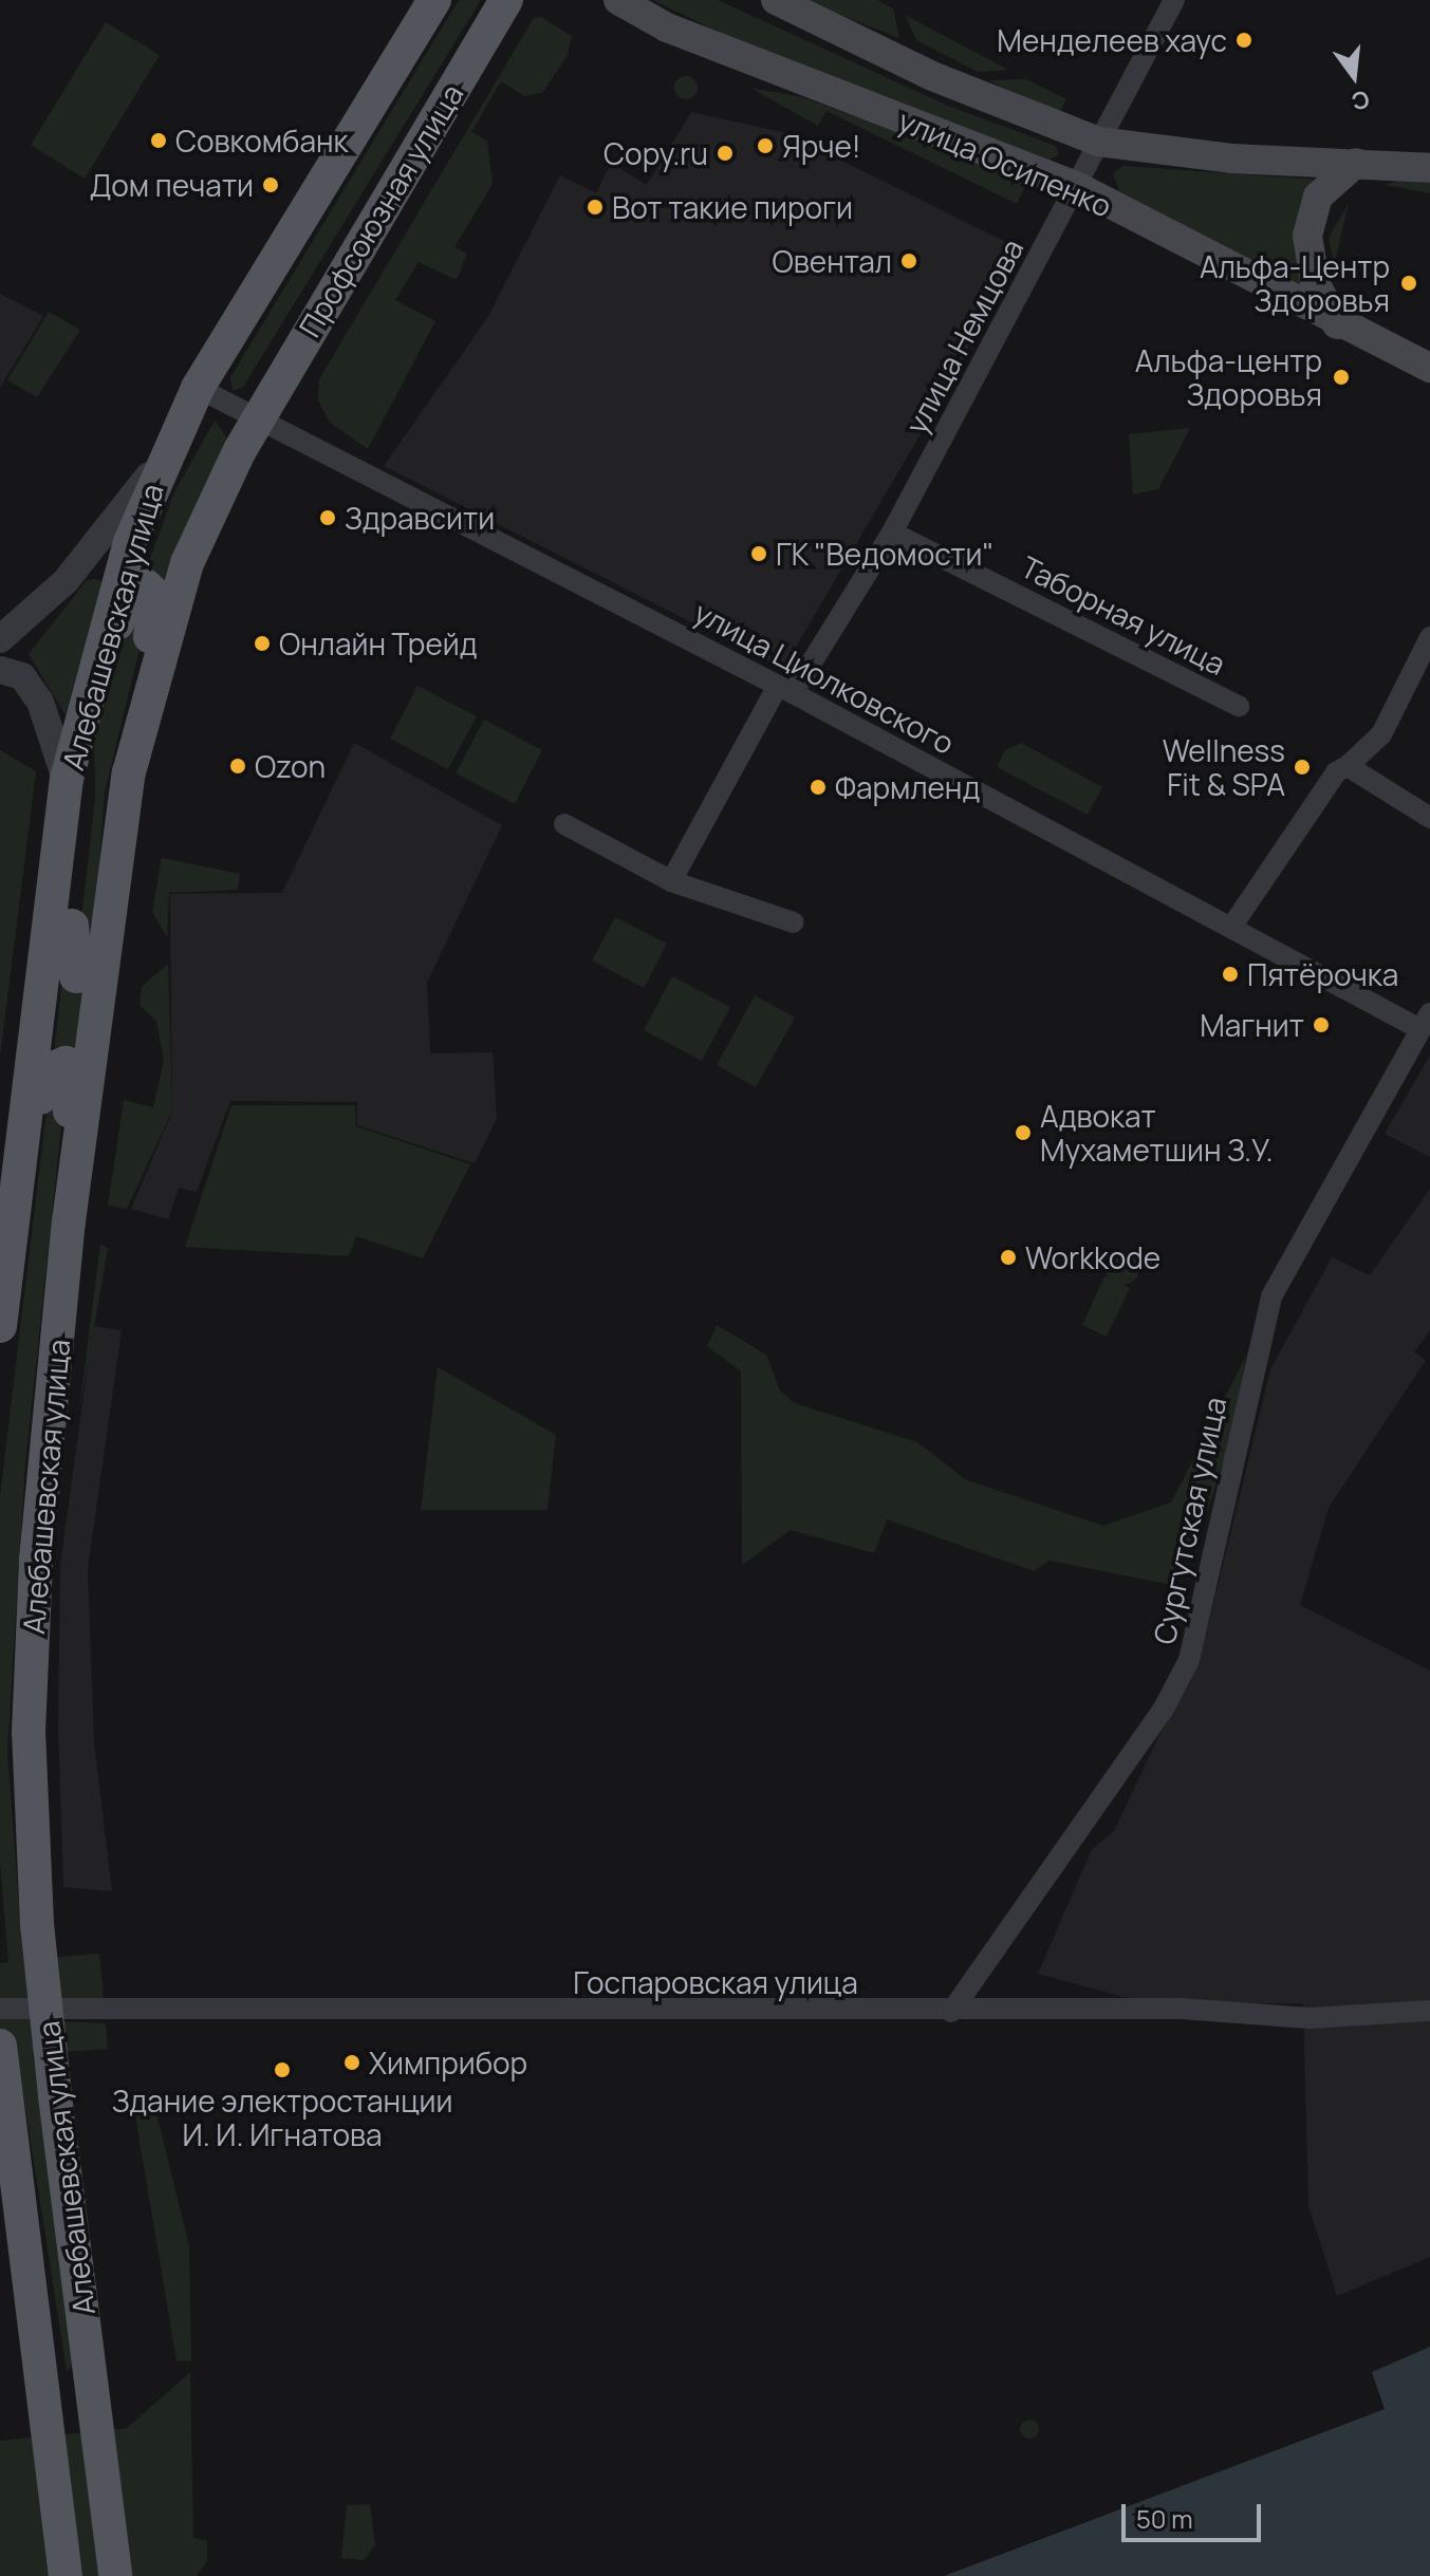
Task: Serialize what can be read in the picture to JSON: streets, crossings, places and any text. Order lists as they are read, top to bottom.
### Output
{
  "streets": {
    "main road": ["улица Осипенко", "Профсоюзная улица", "Алебашевская улица"],
    "street": [
      "улица Немцова",
      "Таборная улица",
      "улица Циолковского",
      "Сургутская улица",
      "Госпаровская улица"
    ]
  },
  "crossings": [
    ["улица Осипенко", "улица Немцова"],
    ["Профсоюзная улица", "Алебашевская улица"],
    ["Профсоюзная улица", "улица Циолковского"],
    ["улица Немцова", "Таборная улица"],
    ["улица Немцова", "улица Циолковского"],
    ["Алебашевская улица", "улица Циолковского"],
    ["улица Циолковского", "Сургутская улица"],
    ["Сургутская улица", "Госпаровская улица"]
  ],
  "places": [
    "Менделеев хаус",
    "Совкомбанк",
    "Ярче!",
    "Copy.ru",
    "Дом печати",
    "Вот такие пироги",
    "Овентал",
    "Альфа-Центр Здоровья",
    "Альфа-центр Здоровья",
    "Здравсити",
    "ГК \"Ведомости\"",
    "Онлайн Трейд",
    "Ozon",
    "Wellness Fit & SPA",
    "Фармленд",
    "Пятёрочка",
    "Магнит",
    "Адвокат Мухаметшин З.У.",
    "Workkode",
    "Химприбор",
    "Здание электростанции И. И. Игнатова"
  ],
  "scale_bar": "50 m",
  "north": "bottom"
}
